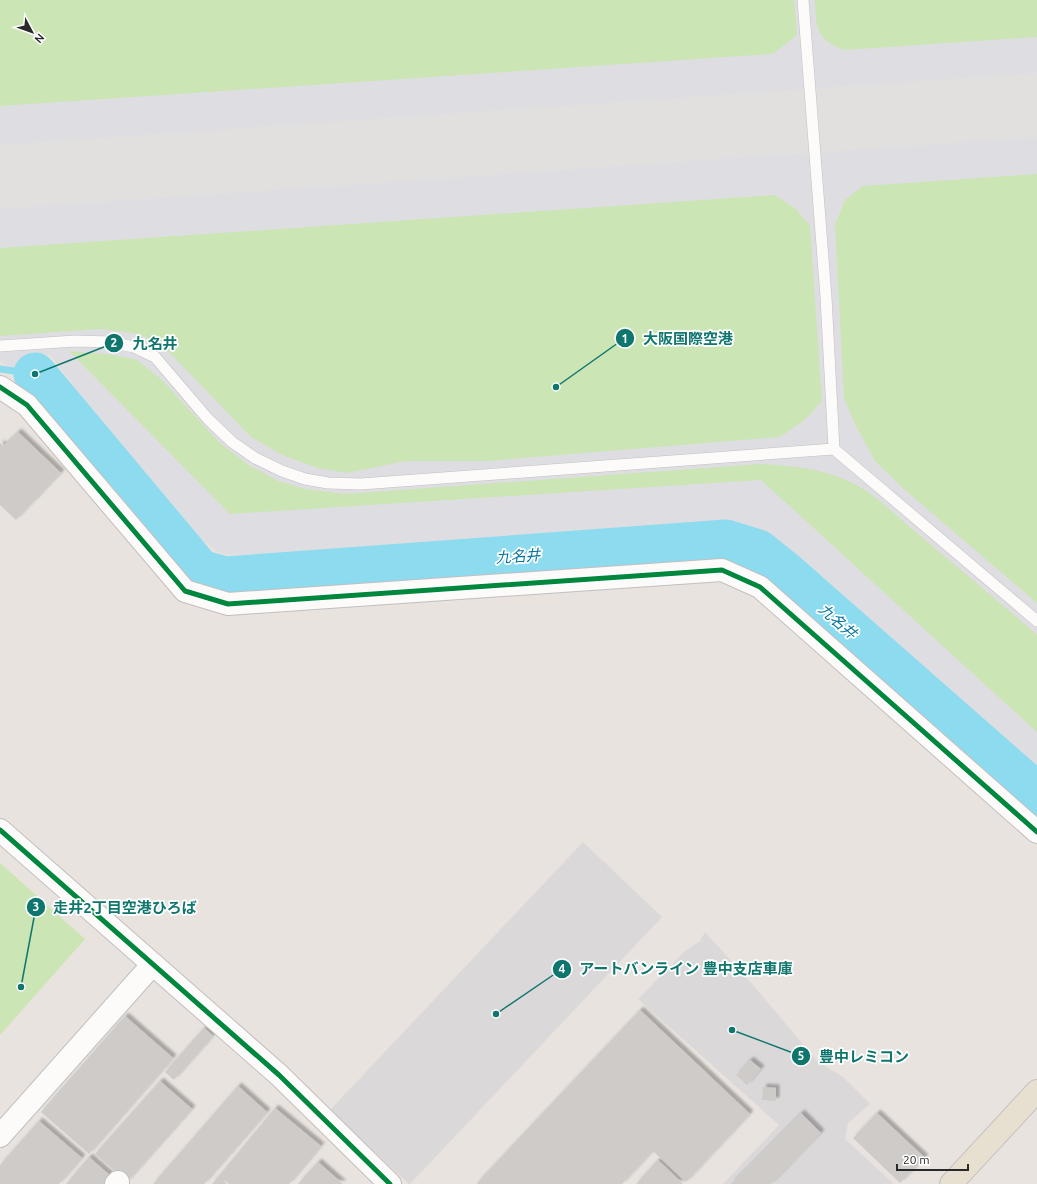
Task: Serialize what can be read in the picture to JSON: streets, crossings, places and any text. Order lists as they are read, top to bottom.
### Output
{
  "water": ["九名井"],
  "places": [
    "九名井",
    "大阪国際空港",
    "走井2丁目空港ひろば",
    "アートバンライン 豊中支店車庫",
    "豊中レミコン"
  ],
  "scale_bar": "20 m",
  "north": "bottom right"
}
